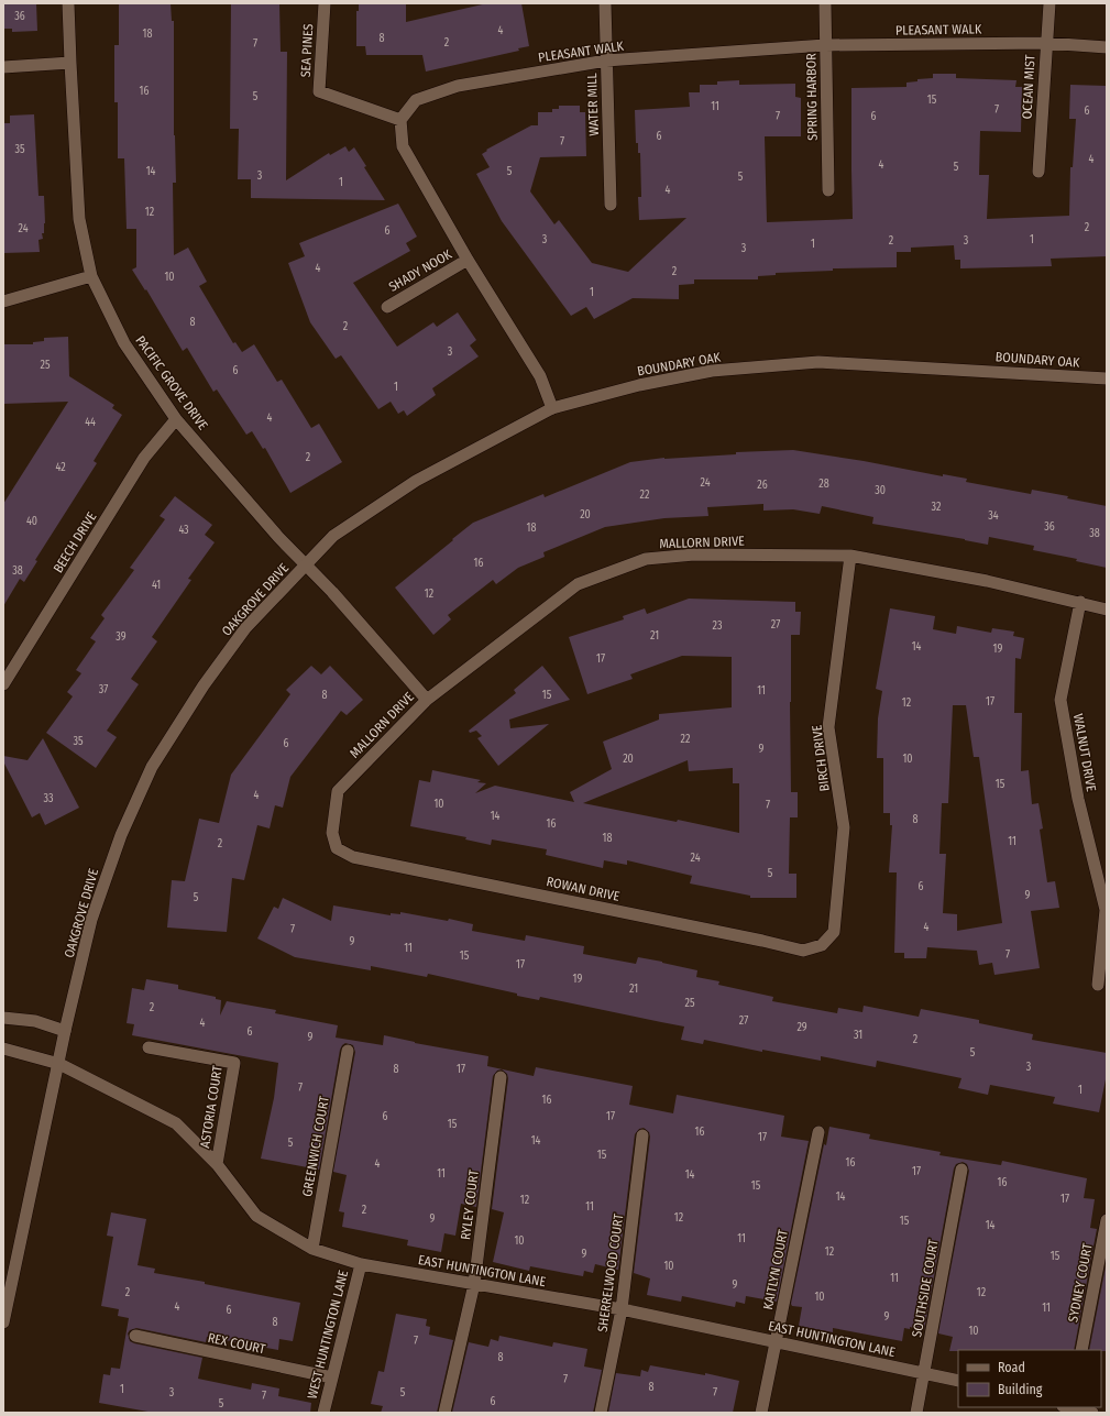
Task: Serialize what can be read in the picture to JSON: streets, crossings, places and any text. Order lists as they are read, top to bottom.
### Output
{
  "streets": {
    "street": [
      "PLEASANT WALK",
      "SEA PINES",
      "OCEAN MIST",
      "SPRING HARBOR",
      "WATER MILL",
      "SHADY NOOK",
      "BOUNDARY OAK",
      "PACIFIC GROVE DRIVE",
      "BEECH DRIVE",
      "MALLORN DRIVE",
      "OAKGROVE DRIVE",
      "WALNUT DRIVE",
      "BIRCH DRIVE",
      "ROWAN DRIVE",
      "ASTORIA COURT",
      "GREENWICH COURT",
      "RYLEY COURT",
      "KAITLYN COURT",
      "EAST HUNTINGTON LANE",
      "SHERRELWOOD COURT",
      "SYDNEY COURT",
      "SOUTHSIDE COURT",
      "WEST HUNTINGTON LANE",
      "REX COURT"
    ]
  },
  "crossings": [
    ["PLEASANT WALK", "SEA PINES"],
    ["PLEASANT WALK", "OCEAN MIST"],
    ["PLEASANT WALK", "SPRING HARBOR"],
    ["PLEASANT WALK", "WATER MILL"],
    ["BOUNDARY OAK", "PACIFIC GROVE DRIVE"],
    ["BOUNDARY OAK", "OAKGROVE DRIVE"],
    ["PACIFIC GROVE DRIVE", "BEECH DRIVE"],
    ["PACIFIC GROVE DRIVE", "MALLORN DRIVE"],
    ["PACIFIC GROVE DRIVE", "OAKGROVE DRIVE"],
    ["MALLORN DRIVE", "WALNUT DRIVE"],
    ["MALLORN DRIVE", "BIRCH DRIVE"],
    ["MALLORN DRIVE", "ROWAN DRIVE"],
    ["OAKGROVE DRIVE", "EAST HUNTINGTON LANE"],
    ["BIRCH DRIVE", "ROWAN DRIVE"],
    ["ASTORIA COURT", "EAST HUNTINGTON LANE"],
    ["GREENWICH COURT", "EAST HUNTINGTON LANE"],
    ["RYLEY COURT", "EAST HUNTINGTON LANE"],
    ["KAITLYN COURT", "EAST HUNTINGTON LANE"],
    ["EAST HUNTINGTON LANE", "SHERRELWOOD COURT"],
    ["EAST HUNTINGTON LANE", "SOUTHSIDE COURT"],
    ["EAST HUNTINGTON LANE", "WEST HUNTINGTON LANE"],
    ["WEST HUNTINGTON LANE", "REX COURT"]
  ],
  "house_numbers": [
    "36",
    "4",
    "18",
    "8",
    "2",
    "7",
    "16",
    "5",
    "15",
    "11",
    "7",
    "6",
    "7",
    "6",
    "6",
    "7",
    "35",
    "4",
    "4",
    "5",
    "14",
    "5",
    "3",
    "5",
    "1",
    "4",
    "12",
    "2",
    "24",
    "6",
    "3",
    "1",
    "2",
    "3",
    "1",
    "3",
    "4",
    "2",
    "10",
    "1",
    "8",
    "2",
    "3",
    "25",
    "6",
    "1",
    "4",
    "44",
    "2",
    "42",
    "24",
    "28",
    "26",
    "30",
    "22",
    "32",
    "20",
    "34",
    "40",
    "36",
    "18",
    "43",
    "38",
    "16",
    "38",
    "41",
    "12",
    "27",
    "23",
    "21",
    "39",
    "14",
    "19",
    "17",
    "37",
    "11",
    "8",
    "15",
    "17",
    "12",
    "22",
    "35",
    "6",
    "9",
    "20",
    "10",
    "15",
    "4",
    "33",
    "10",
    "7",
    "14",
    "8",
    "16",
    "18",
    "11",
    "2",
    "24",
    "5",
    "6",
    "9",
    "5",
    "4",
    "7",
    "9",
    "11",
    "7",
    "15",
    "17",
    "19",
    "21",
    "25",
    "2",
    "27",
    "4",
    "29",
    "6",
    "31",
    "9",
    "2",
    "5",
    "3",
    "8",
    "17",
    "7",
    "1",
    "16",
    "6",
    "17",
    "15",
    "16",
    "17",
    "14",
    "5",
    "15",
    "16",
    "4",
    "17",
    "11",
    "14",
    "16",
    "15",
    "14",
    "17",
    "12",
    "11",
    "2",
    "12",
    "9",
    "15",
    "14",
    "11",
    "10",
    "12",
    "9",
    "15",
    "10",
    "11",
    "9",
    "2",
    "12",
    "10",
    "4",
    "11",
    "6",
    "9",
    "8",
    "10",
    "7",
    "8",
    "7",
    "8",
    "1",
    "3",
    "5",
    "7",
    "7",
    "6",
    "5"
  ],
  "legend": ["Road", "Building"]
}
